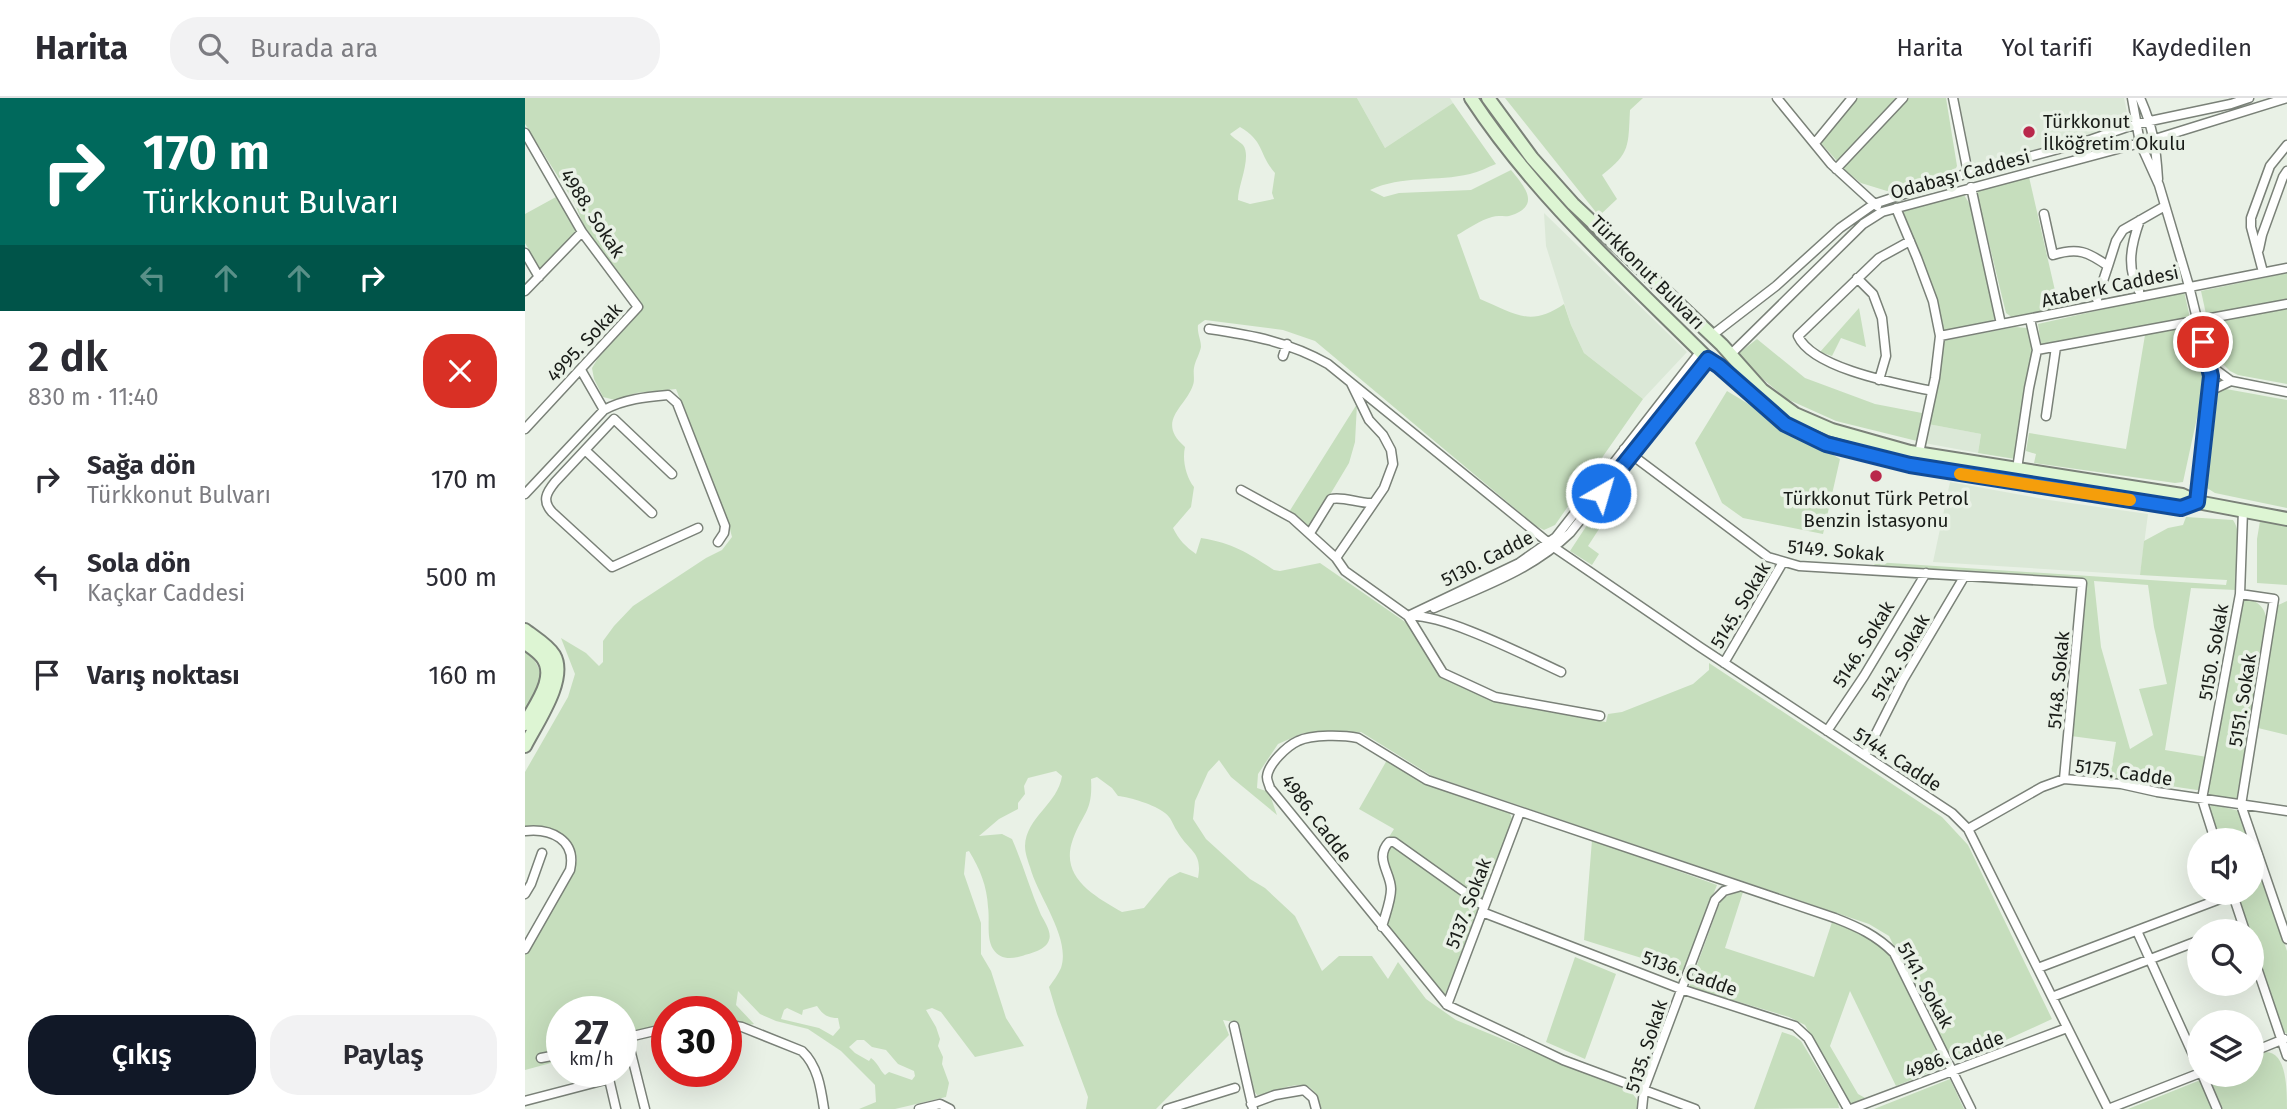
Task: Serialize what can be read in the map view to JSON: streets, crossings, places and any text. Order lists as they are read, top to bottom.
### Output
{
  "streets": {
    "street": [
      "Odabaşı Caddesi",
      "4988. Sokak",
      "Türkkonut Bulvarı",
      "Ataberk Caddesi",
      "4995. Sokak",
      "5149. Sokak",
      "5130. Cadde",
      "5145. Sokak",
      "5146. Sokak",
      "5150. Sokak",
      "5142. Sokak",
      "5148. Sokak",
      "5151. Sokak",
      "5144. Cadde",
      "5175. Cadde",
      "4986. Cadde",
      "5137. Sokak",
      "5136. Cadde",
      "5141. Sokak",
      "5135. Sokak"
    ]
  },
  "crossings": [
    ["Odabaşı Caddesi", "Türkkonut Bulvarı"],
    ["4988. Sokak", "4995. Sokak"],
    ["Türkkonut Bulvarı", "5130. Cadde"],
    ["Türkkonut Bulvarı", "5150. Sokak"],
    ["5149. Sokak", "5130. Cadde"],
    ["5149. Sokak", "5145. Sokak"],
    ["5149. Sokak", "5146. Sokak"],
    ["5149. Sokak", "5142. Sokak"],
    ["5149. Sokak", "5148. Sokak"],
    ["5130. Cadde", "5144. Cadde"],
    ["5145. Sokak", "5144. Cadde"],
    ["5146. Sokak", "5144. Cadde"],
    ["5150. Sokak", "5151. Sokak"],
    ["5150. Sokak", "5175. Cadde"],
    ["5142. Sokak", "5144. Cadde"],
    ["5148. Sokak", "5175. Cadde"],
    ["5151. Sokak", "5175. Cadde"],
    ["5144. Cadde", "5175. Cadde"],
    ["5144. Cadde", "4986. Cadde"],
    ["4986. Cadde", "5137. Sokak"],
    ["4986. Cadde", "5136. Cadde"],
    ["4986. Cadde", "5141. Sokak"],
    ["4986. Cadde", "5135. Sokak"],
    ["5137. Sokak", "5136. Cadde"],
    ["5136. Cadde", "5135. Sokak"],
    ["5141. Sokak", "5135. Sokak"]
  ],
  "places": ["Türkkonut İlköğretim Okulu", "Türkkonut Türk Petrol Benzin İstasyonu"],
  "page": {
    "header": "Harita",
    "search": "Burada ara",
    "nav": ["Harita", "Yol tarifi", "Kaydedilen"],
    "turn": ["170 m", "Türkkonut Bulvarı"],
    "heading": ["2 dk", "830 m · 11:40"],
    "list": [
      {
        "name": "Sağa dön",
        "note": "Türkkonut Bulvarı",
        "value": "170 m"
      },
      {
        "name": "Sola dön",
        "note": "Kaçkar Caddesi",
        "value": "500 m"
      },
      {
        "name": "Varış noktası",
        "value": "160 m"
      }
    ],
    "speed": "27 km/h",
    "limit": "30",
    "buttons": ["Çıkış", "Paylaş"]
  }
}
